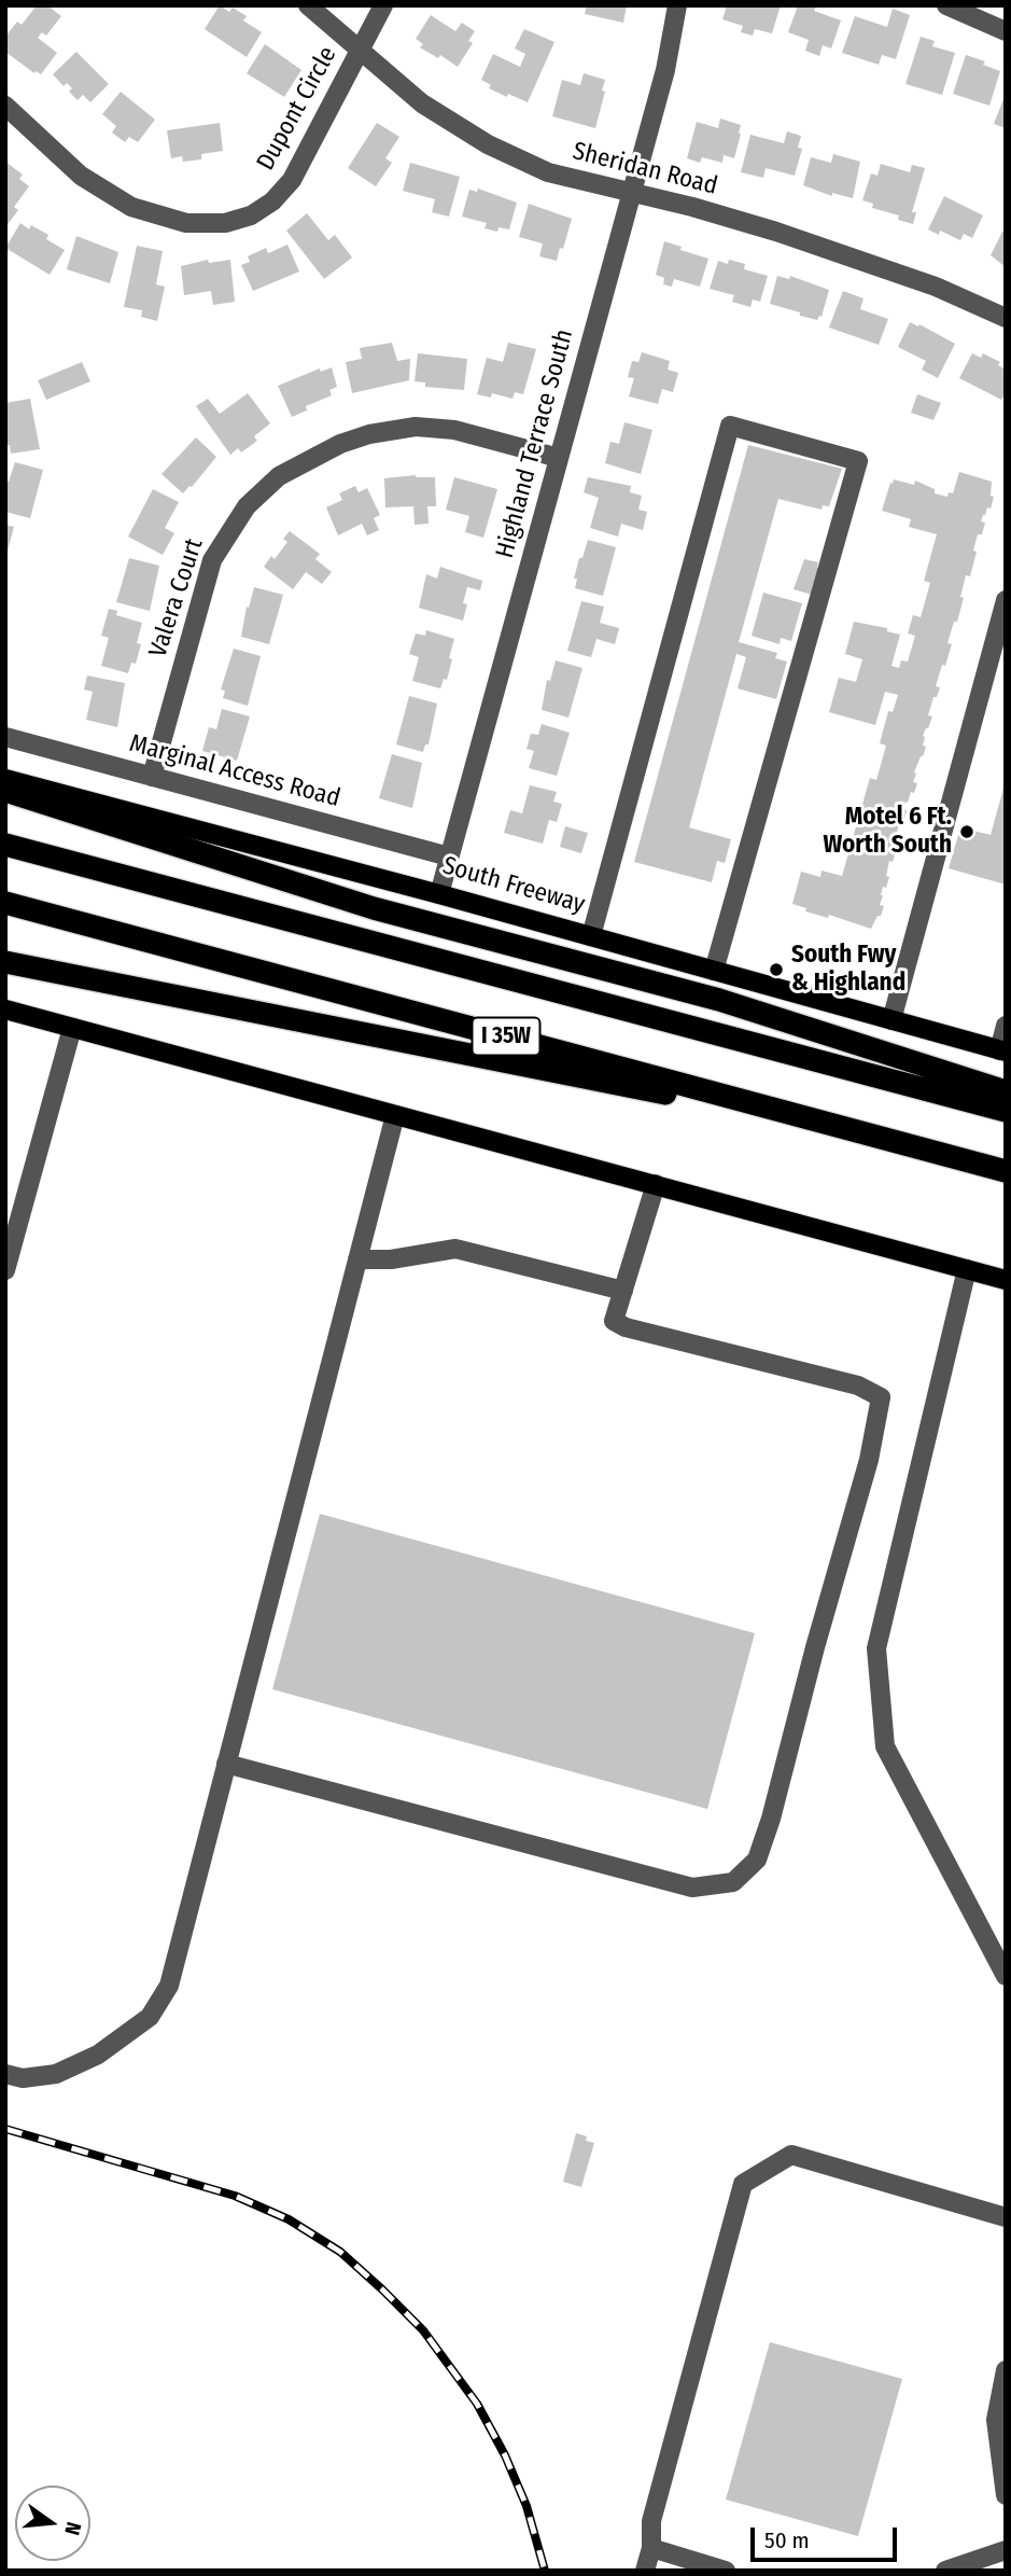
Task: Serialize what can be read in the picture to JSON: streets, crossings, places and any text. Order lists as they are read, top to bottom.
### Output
{
  "streets": {
    "highway": ["I 35W"],
    "main road": ["South Freeway"],
    "street": [
      "Dupont Circle",
      "Sheridan Road",
      "Highland Terrace South",
      "Valera Court",
      "Marginal Access Road"
    ]
  },
  "crossings": [
    ["Dupont Circle", "Sheridan Road"],
    ["Sheridan Road", "Highland Terrace South"],
    ["Highland Terrace South", "Valera Court"],
    ["Highland Terrace South", "Marginal Access Road"],
    ["Highland Terrace South", "South Freeway"],
    ["Valera Court", "Marginal Access Road"]
  ],
  "places": ["Motel 6 Ft. Worth South", "South Fwy & Highland"],
  "scale_bar": "50 m",
  "north": "right"
}
